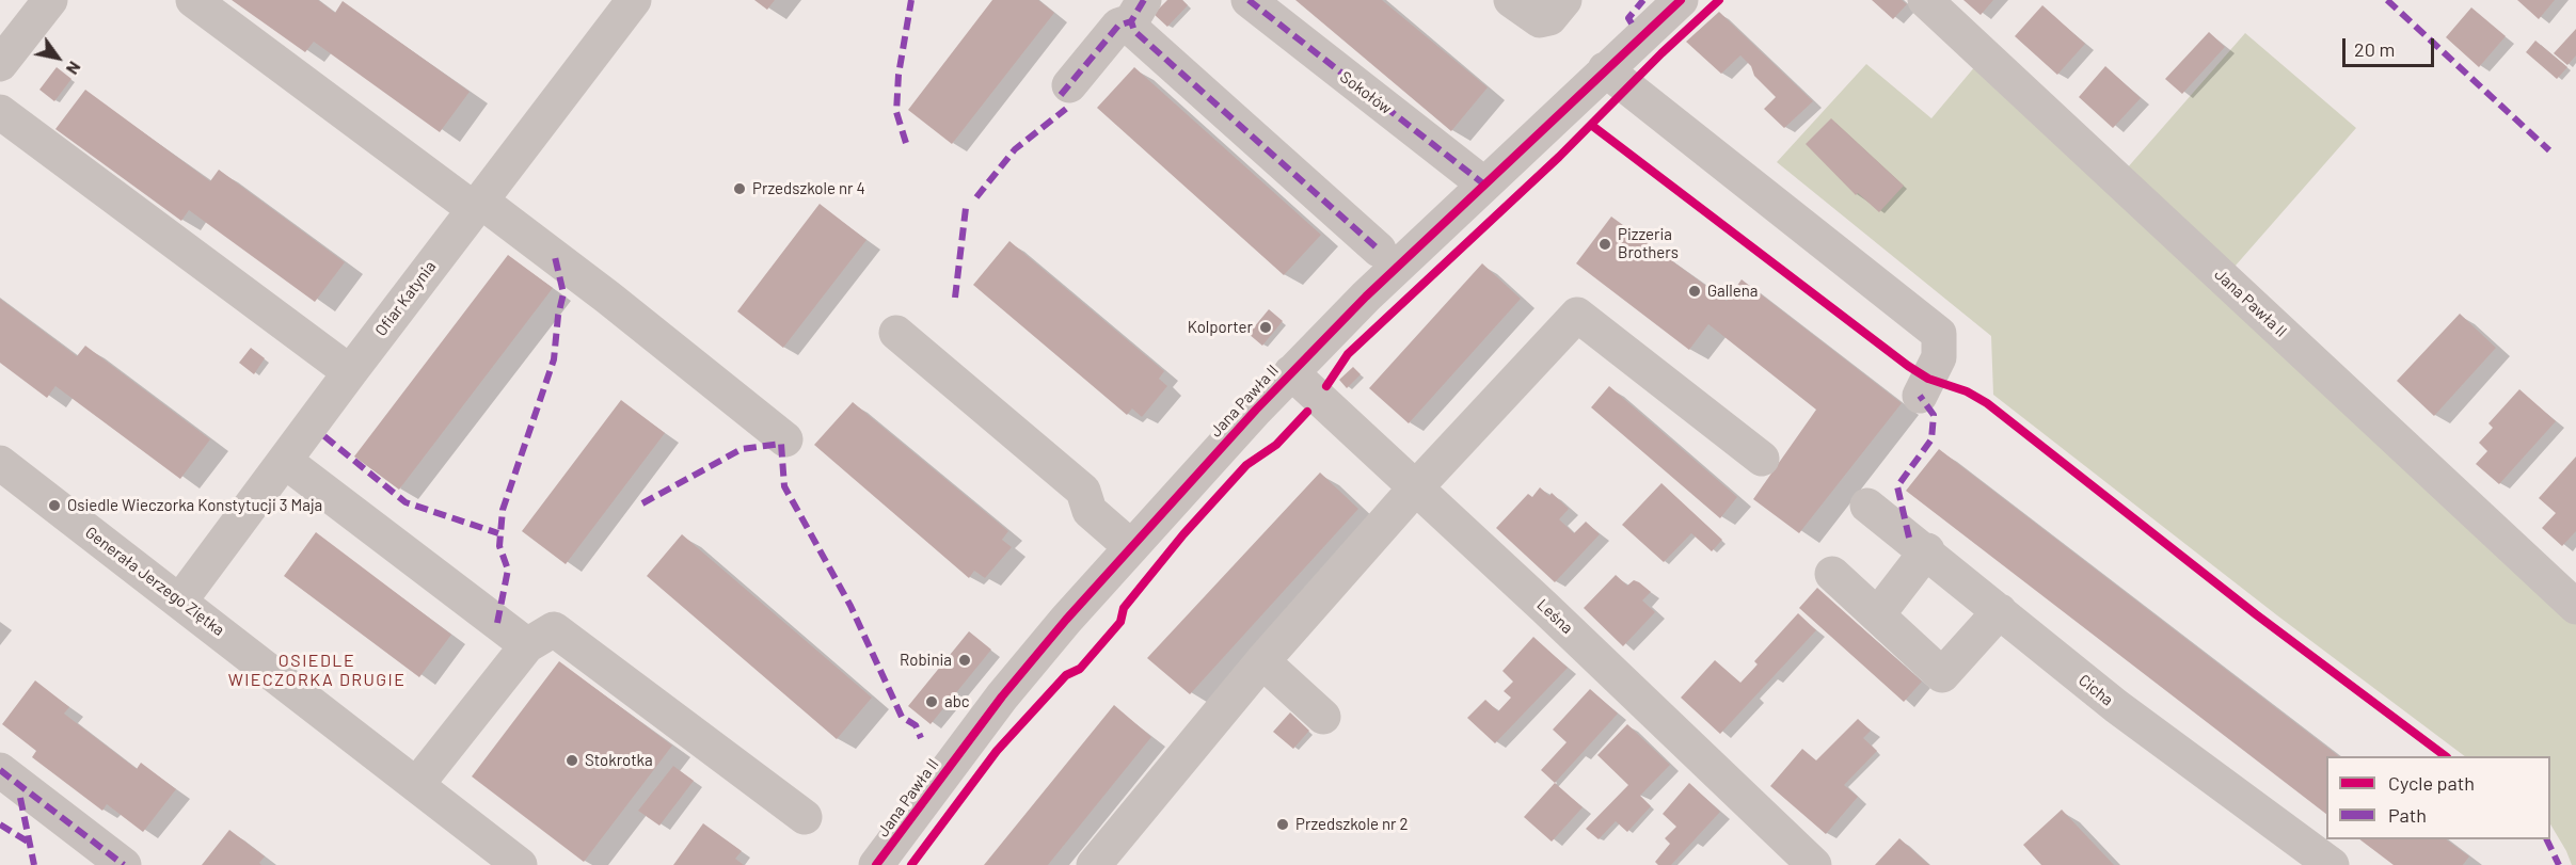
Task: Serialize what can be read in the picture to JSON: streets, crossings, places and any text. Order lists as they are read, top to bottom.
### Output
{
  "streets": {
    "street": [
      "Sokołów",
      "Ofiar Katynia",
      "Jana Pawła II",
      "Generała Jerzego Ziętka",
      "Leśna",
      "Cicha"
    ]
  },
  "crossings": [
    ["Sokołów", "Jana Pawła II"],
    ["Ofiar Katynia", "Generała Jerzego Ziętka"],
    ["Jana Pawła II", "Leśna"]
  ],
  "districts": ["OSIEDLE WIECZORKA DRUGIE"],
  "places": [
    "Przedszkole nr 4",
    "Pizzeria Brothers",
    "Gallena",
    "Kolporter",
    "Osiedle Wieczorka Konstytucji 3 Maja",
    "Robinia",
    "abc",
    "Stokrotka",
    "Przedszkole nr 2"
  ],
  "legend": ["Cycle path", "Path"],
  "scale_bar": "20 m",
  "north": "bottom right"
}
